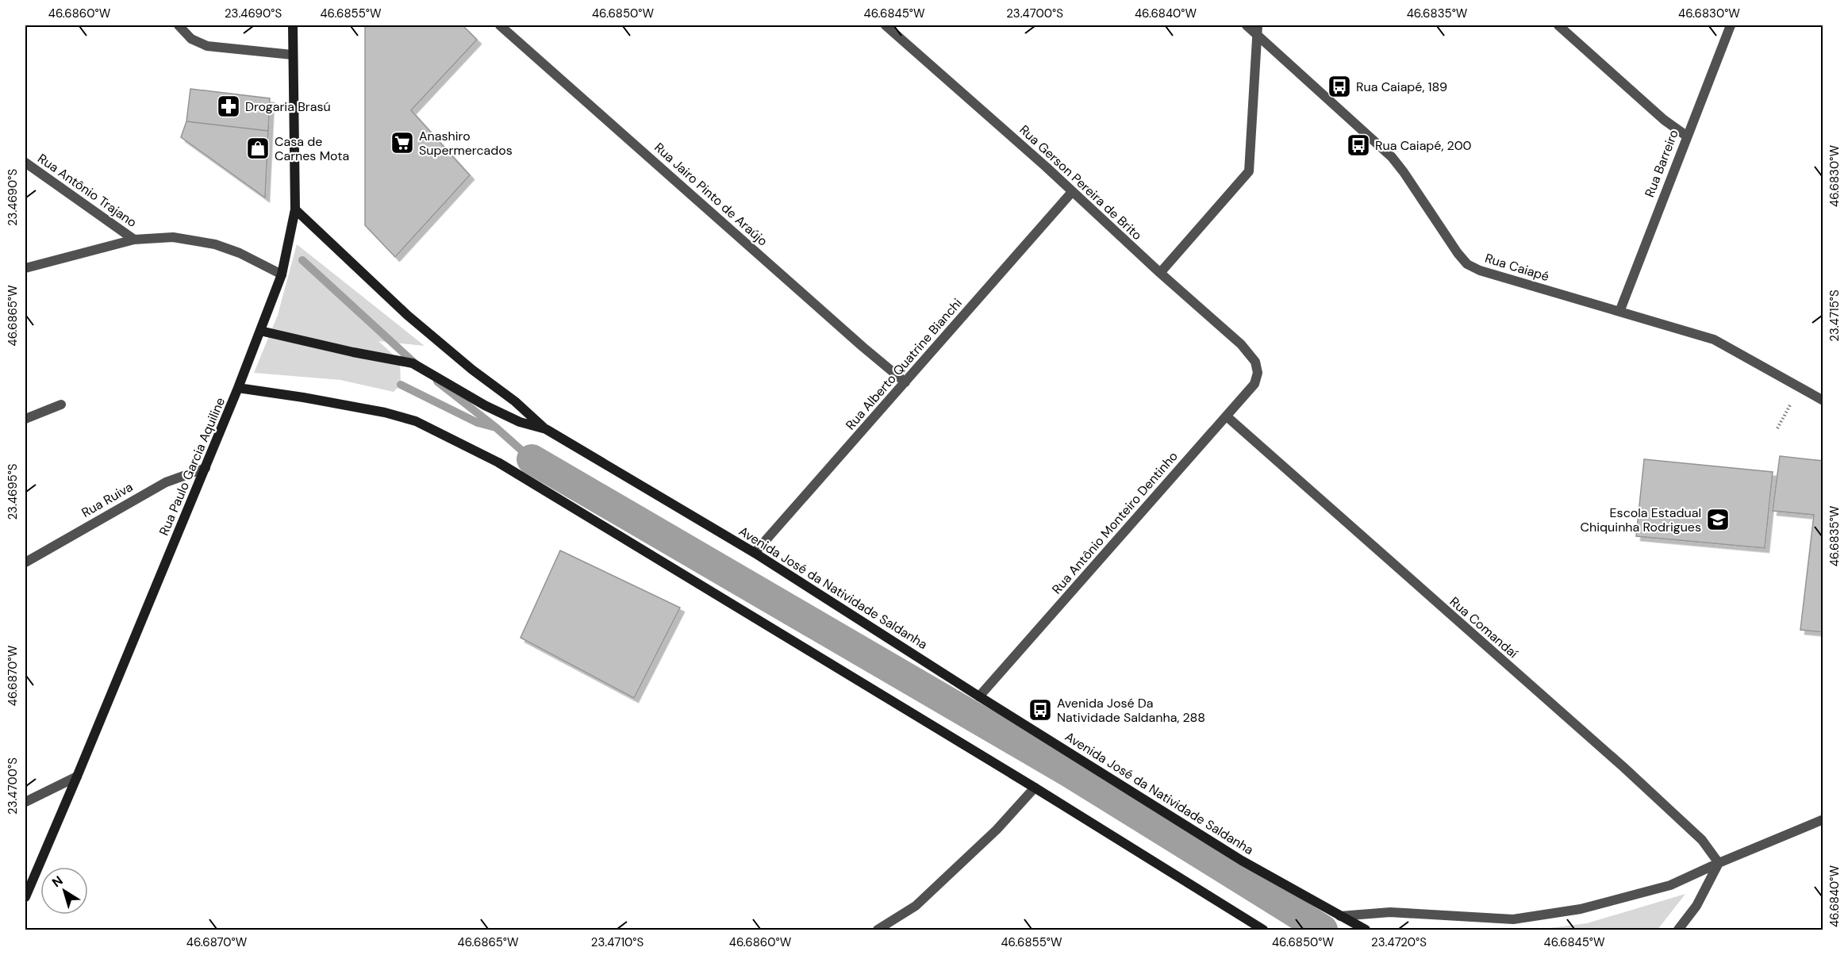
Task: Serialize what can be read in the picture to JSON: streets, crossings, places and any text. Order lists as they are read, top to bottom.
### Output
{
  "streets": {
    "street": [
      "Rua Barreiro",
      "Rua Gerson Pereira de Brito",
      "Rua Antônio Trajano",
      "Rua Jairo Pinto de Araújo",
      "Rua Caiapé",
      "Rua Alberto Quatrine Bianchi",
      "Rua Paulo Garcia Aquiline",
      "Rua Ruiva",
      "Rua Antônio Monteiro Dentinho",
      "Avenida José da Natividade Saldanha",
      "Rua Comandaí"
    ]
  },
  "crossings": [
    ["Rua Barreiro", "Rua Caiapé"],
    ["Rua Gerson Pereira de Brito", "Rua Alberto Quatrine Bianchi"],
    ["Rua Gerson Pereira de Brito", "Rua Antônio Monteiro Dentinho"],
    ["Rua Jairo Pinto de Araújo", "Rua Alberto Quatrine Bianchi"],
    ["Rua Alberto Quatrine Bianchi", "Avenida José da Natividade Saldanha"],
    ["Rua Paulo Garcia Aquiline", "Rua Ruiva"],
    ["Rua Paulo Garcia Aquiline", "Avenida José da Natividade Saldanha"],
    ["Rua Antônio Monteiro Dentinho", "Avenida José da Natividade Saldanha"],
    ["Rua Antônio Monteiro Dentinho", "Rua Comandaí"]
  ],
  "places": {
    "bus stop": ["Rua Caiapé, 189", "Rua Caiapé, 200", "Avenida José Da Natividade Saldanha, 288"],
    "pharmacy": ["Drogaria Brasú"],
    "supermarket": ["Anashiro Supermercados"],
    "shop": ["Casa de Carnes Mota"],
    "school or university": ["Escola Estadual Chiquinha Rodrigues"]
  },
  "north": "top left",
  "coordinates": [
    "46.6860°W",
    "23.4690°S",
    "46.6855°W",
    "46.6850°W",
    "46.6845°W",
    "23.4700°S",
    "46.6840°W",
    "46.6835°W",
    "46.6830°W",
    "46.6865°W",
    "23.4715°S",
    "23.4695°S",
    "46.6870°W",
    "23.4710°S",
    "23.4720°S"
  ]
}
